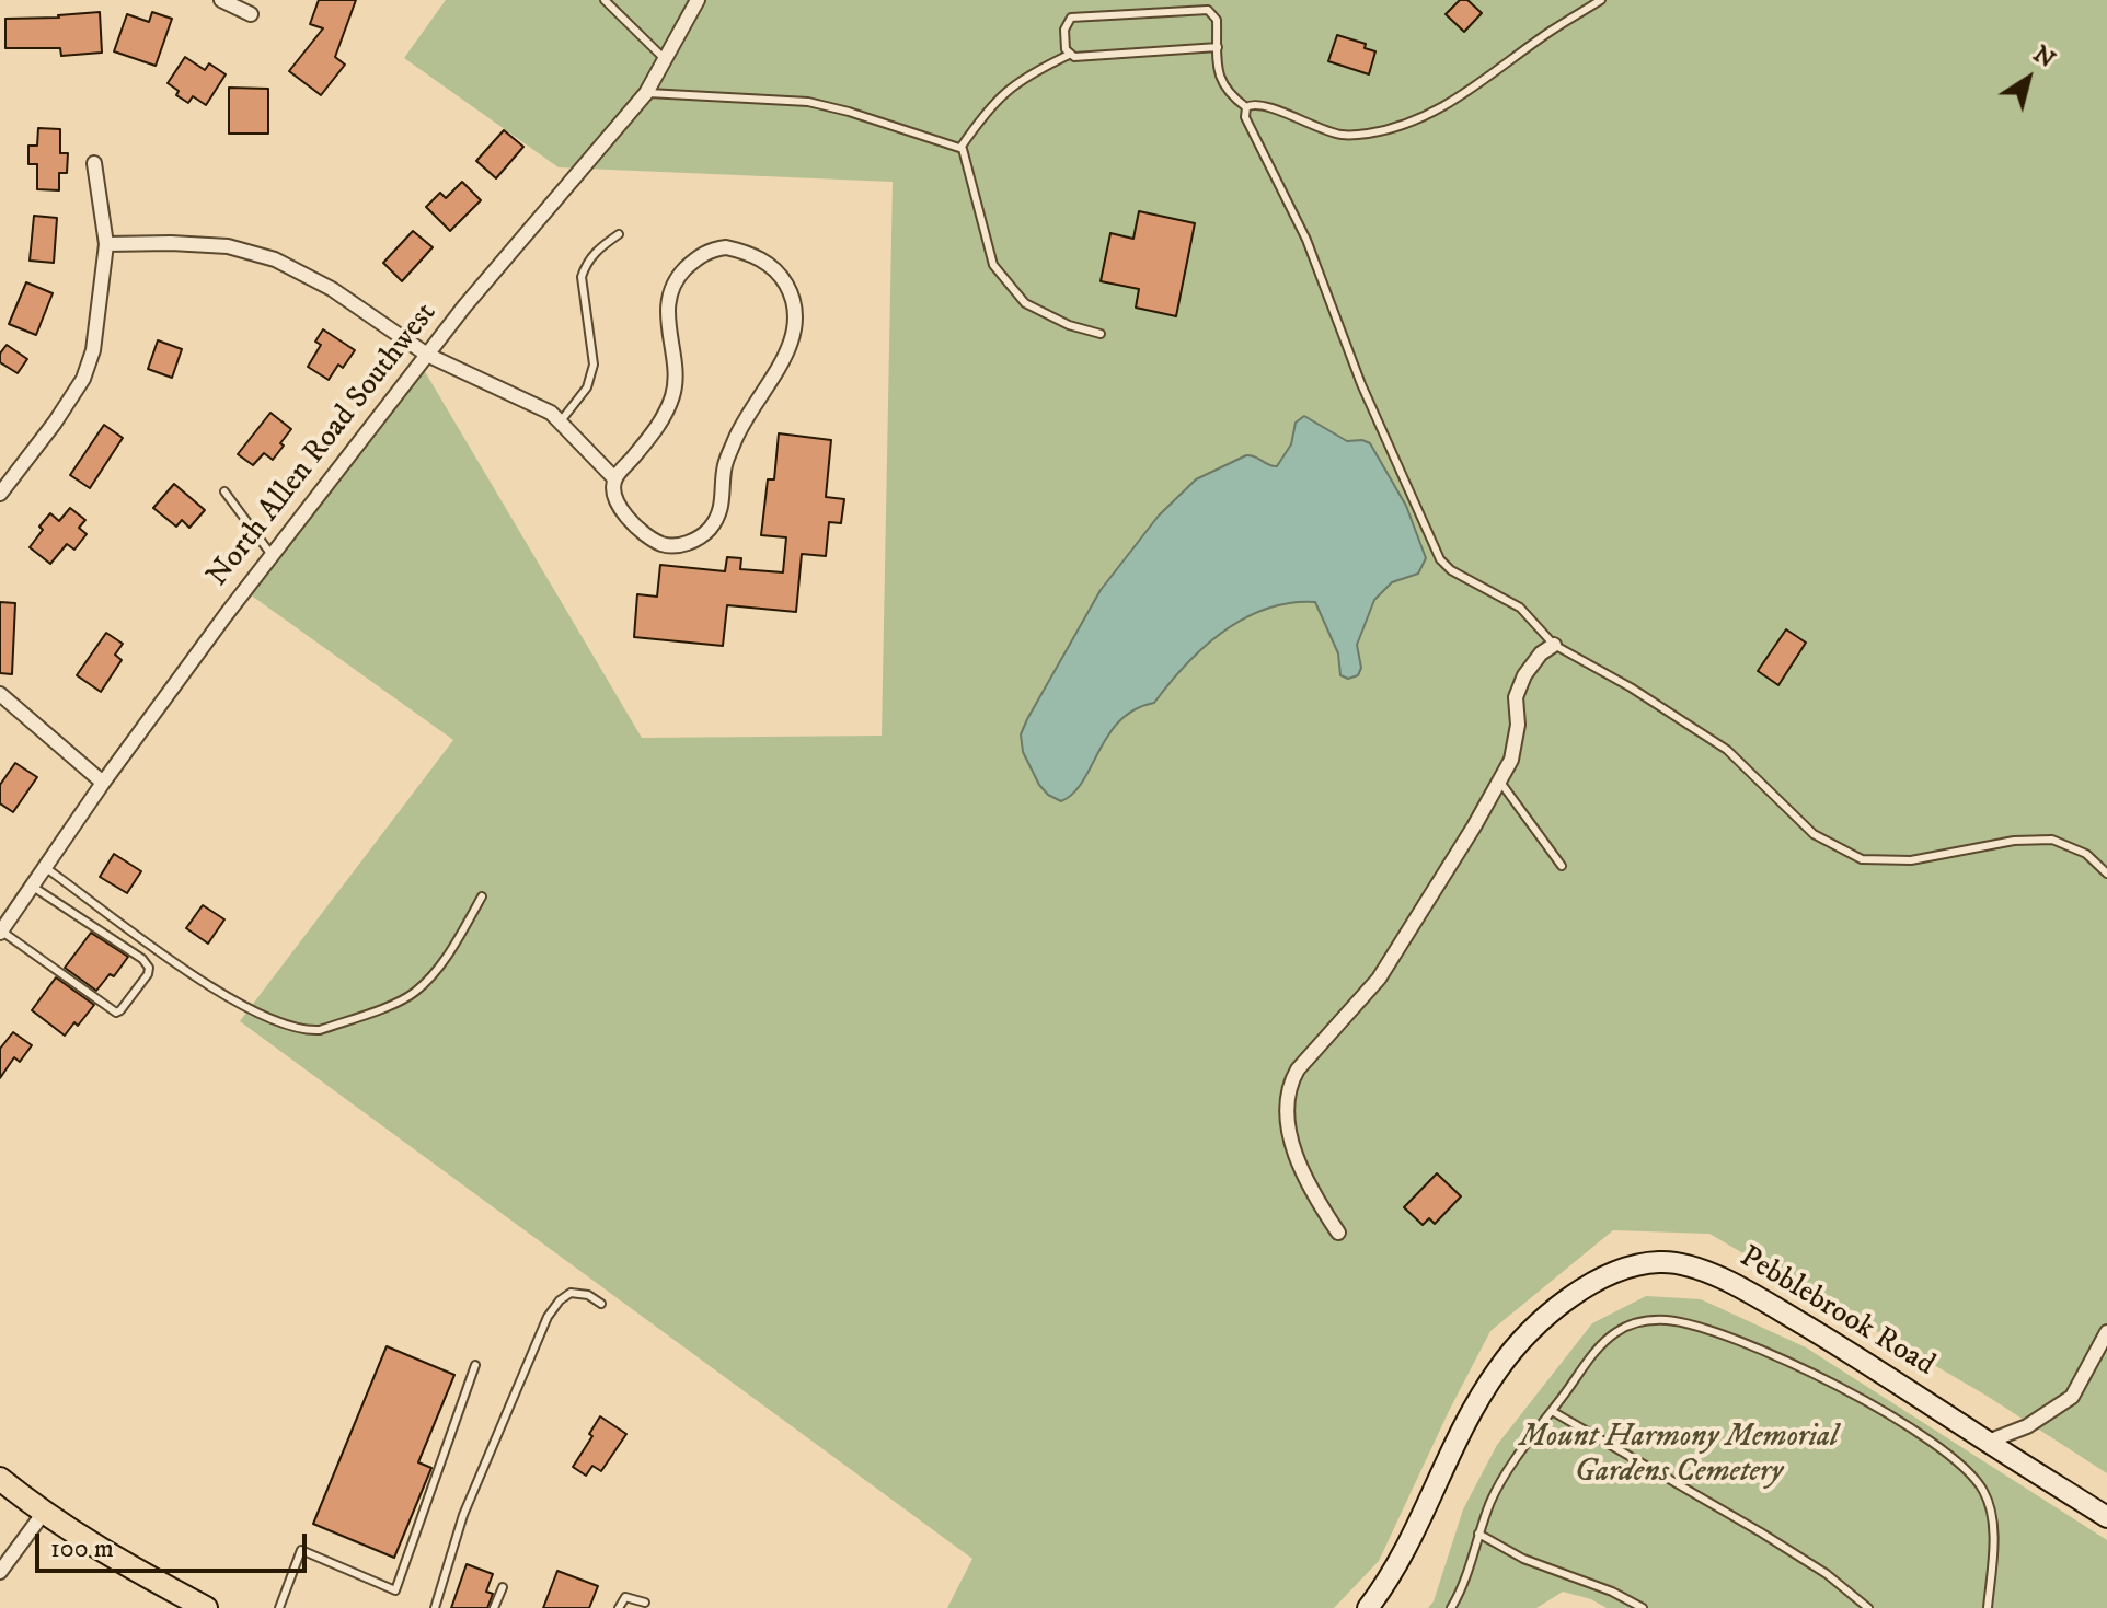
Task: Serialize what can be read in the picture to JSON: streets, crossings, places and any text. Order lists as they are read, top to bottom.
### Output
{
  "streets": {
    "street": ["North Allen Road Southwest", "Pebblebrook Road"]
  },
  "parks": ["Mount Harmony Memorial Gardens Cemetery"],
  "scale_bar": "100 m",
  "north": "top right"
}
